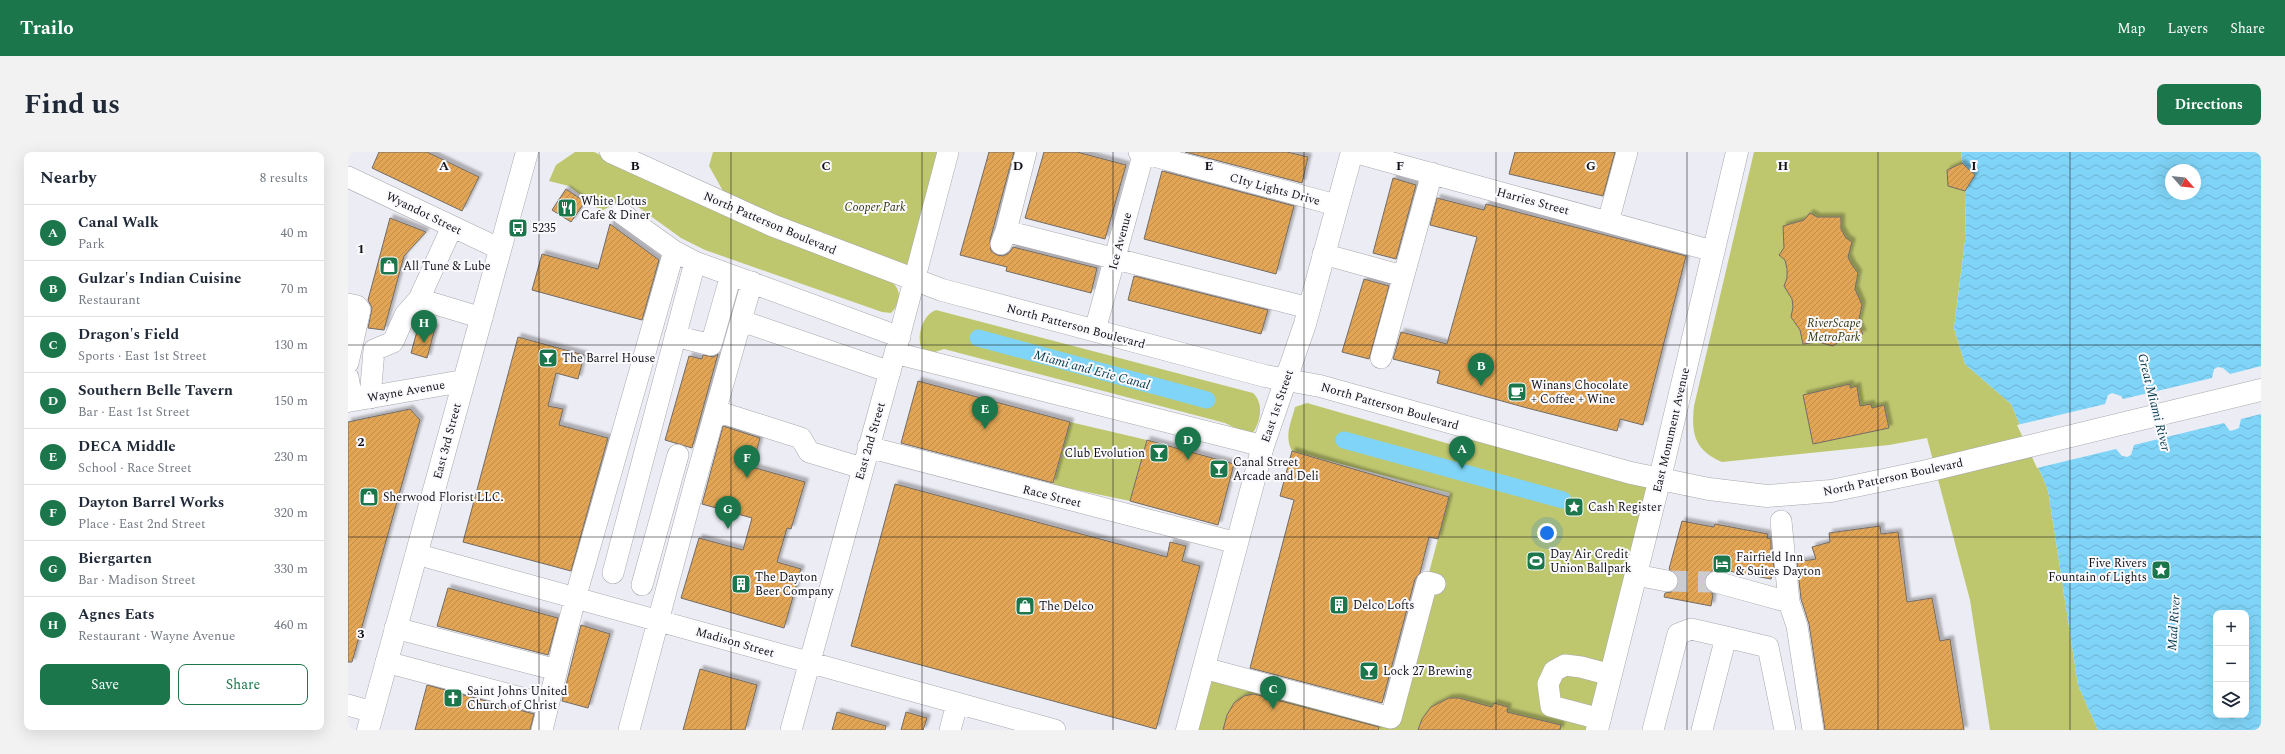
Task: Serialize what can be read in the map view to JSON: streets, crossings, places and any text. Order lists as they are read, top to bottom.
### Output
{
  "streets": {
    "main road": [
      "North Patterson Boulevard",
      "Wayne Avenue",
      "East 1st Street",
      "East Monument Avenue",
      "East 3rd Street"
    ],
    "street": [
      "CIty Lights Drive",
      "Harries Street",
      "Wyandot Street",
      "Ice Avenue",
      "East 2nd Street",
      "Race Street",
      "Madison Street"
    ]
  },
  "crossings": [
    ["CIty Lights Drive", "Ice Avenue"],
    ["CIty Lights Drive", "East 1st Street"],
    ["Harries Street", "East 1st Street"],
    ["Harries Street", "East Monument Avenue"],
    ["Wyandot Street", "East 3rd Street"],
    ["North Patterson Boulevard", "Ice Avenue"],
    ["North Patterson Boulevard", "East 1st Street"],
    ["North Patterson Boulevard", "East Monument Avenue"],
    ["North Patterson Boulevard", "East 2nd Street"],
    ["Wayne Avenue", "East 3rd Street"],
    ["East 1st Street", "Race Street"],
    ["East 3rd Street", "Madison Street"],
    ["East 2nd Street", "Race Street"],
    ["East 2nd Street", "Madison Street"]
  ],
  "water": ["Miami and Erie Canal", "Great Miami River", "Mad River"],
  "parks": ["Cooper Park", "RiverScape MetroPark"],
  "places": {
    "restaurant": ["White Lotus Cafe & Diner"],
    "bus stop": ["5235"],
    "shop": ["All Tune & Lube", "Sherwood Florist LLC.", "The Delco"],
    "bar": [
      "The Barrel House",
      "Club Evolution",
      "Canal Street Arcade and Deli",
      "Lock 27 Brewing"
    ],
    "cafe": ["Winans Chocolate + Coffee + Wine"],
    "place": ["Cash Register", "Five Rivers Fountain of Lights"],
    "sports": ["Day Air Credit Union Ballpark"],
    "hotel": ["Fairfield Inn & Suites Dayton"],
    "building": ["The Dayton Beer Company", "Delco Lofts"],
    "church": ["Saint Johns United Church of Christ"]
  },
  "north": "bottom right",
  "page": {
    "header": "Trailo",
    "nav": ["Map", "Layers", "Share"],
    "title": "Find us",
    "buttons": [
      "Directions",
      ["Save", "Share"]
    ],
    "heading": ["Nearby", "8 results"],
    "list": [
      {
        "mark": "A",
        "name": "Canal Walk",
        "note": "Park",
        "value": "40 m"
      },
      {
        "mark": "B",
        "name": "Gulzar's Indian Cuisine",
        "note": "Restaurant",
        "value": "70 m"
      },
      {
        "mark": "C",
        "name": "Dragon's Field",
        "note": "Sports · East 1st Street",
        "value": "130 m"
      },
      {
        "mark": "D",
        "name": "Southern Belle Tavern",
        "note": "Bar · East 1st Street",
        "value": "150 m"
      },
      {
        "mark": "E",
        "name": "DECA Middle",
        "note": "School · Race Street",
        "value": "230 m"
      },
      {
        "mark": "F",
        "name": "Dayton Barrel Works",
        "note": "Place · East 2nd Street",
        "value": "320 m"
      },
      {
        "mark": "G",
        "name": "Biergarten",
        "note": "Bar · Madison Street",
        "value": "330 m"
      },
      {
        "mark": "H",
        "name": "Agnes Eats",
        "note": "Restaurant · Wayne Avenue",
        "value": "460 m"
      }
    ],
    "pins": [
      "H",
      "B",
      "E",
      "D",
      "A",
      "F",
      "G",
      "C"
    ],
    "map_buttons": ["+", "−"]
  },
  "grid": {
    "columns": [
      "A",
      "B",
      "C",
      "D",
      "E",
      "F",
      "G",
      "H",
      "I"
    ],
    "rows": ["1", "2", "3"]
  }
}
